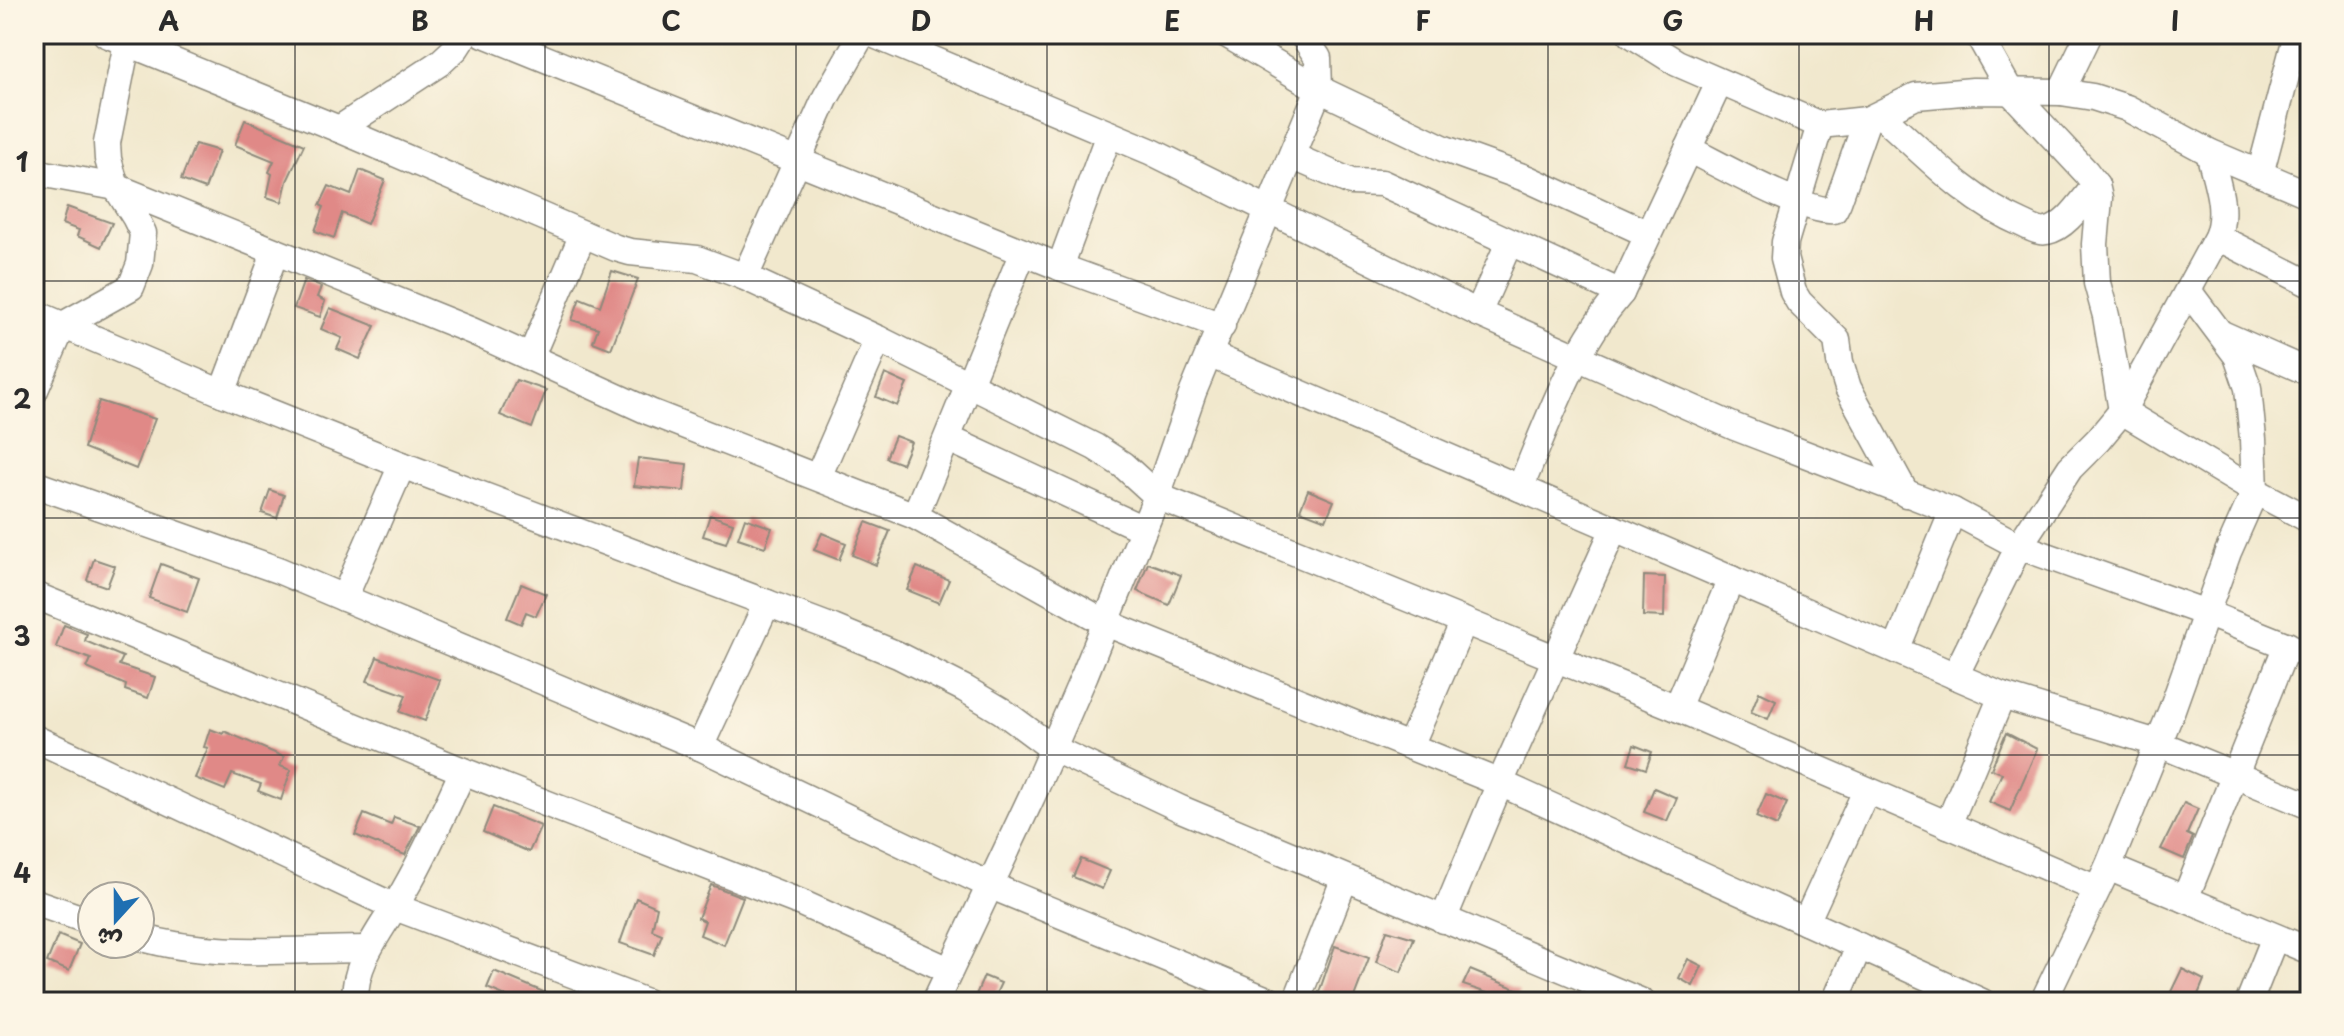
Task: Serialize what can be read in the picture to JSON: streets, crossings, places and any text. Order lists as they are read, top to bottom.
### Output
{
  "north": "bottom",
  "grid": {
    "columns": [
      "A",
      "B",
      "C",
      "D",
      "E",
      "F",
      "G",
      "H",
      "I"
    ],
    "rows": [
      "1",
      "2",
      "3",
      "4"
    ]
  }
}
